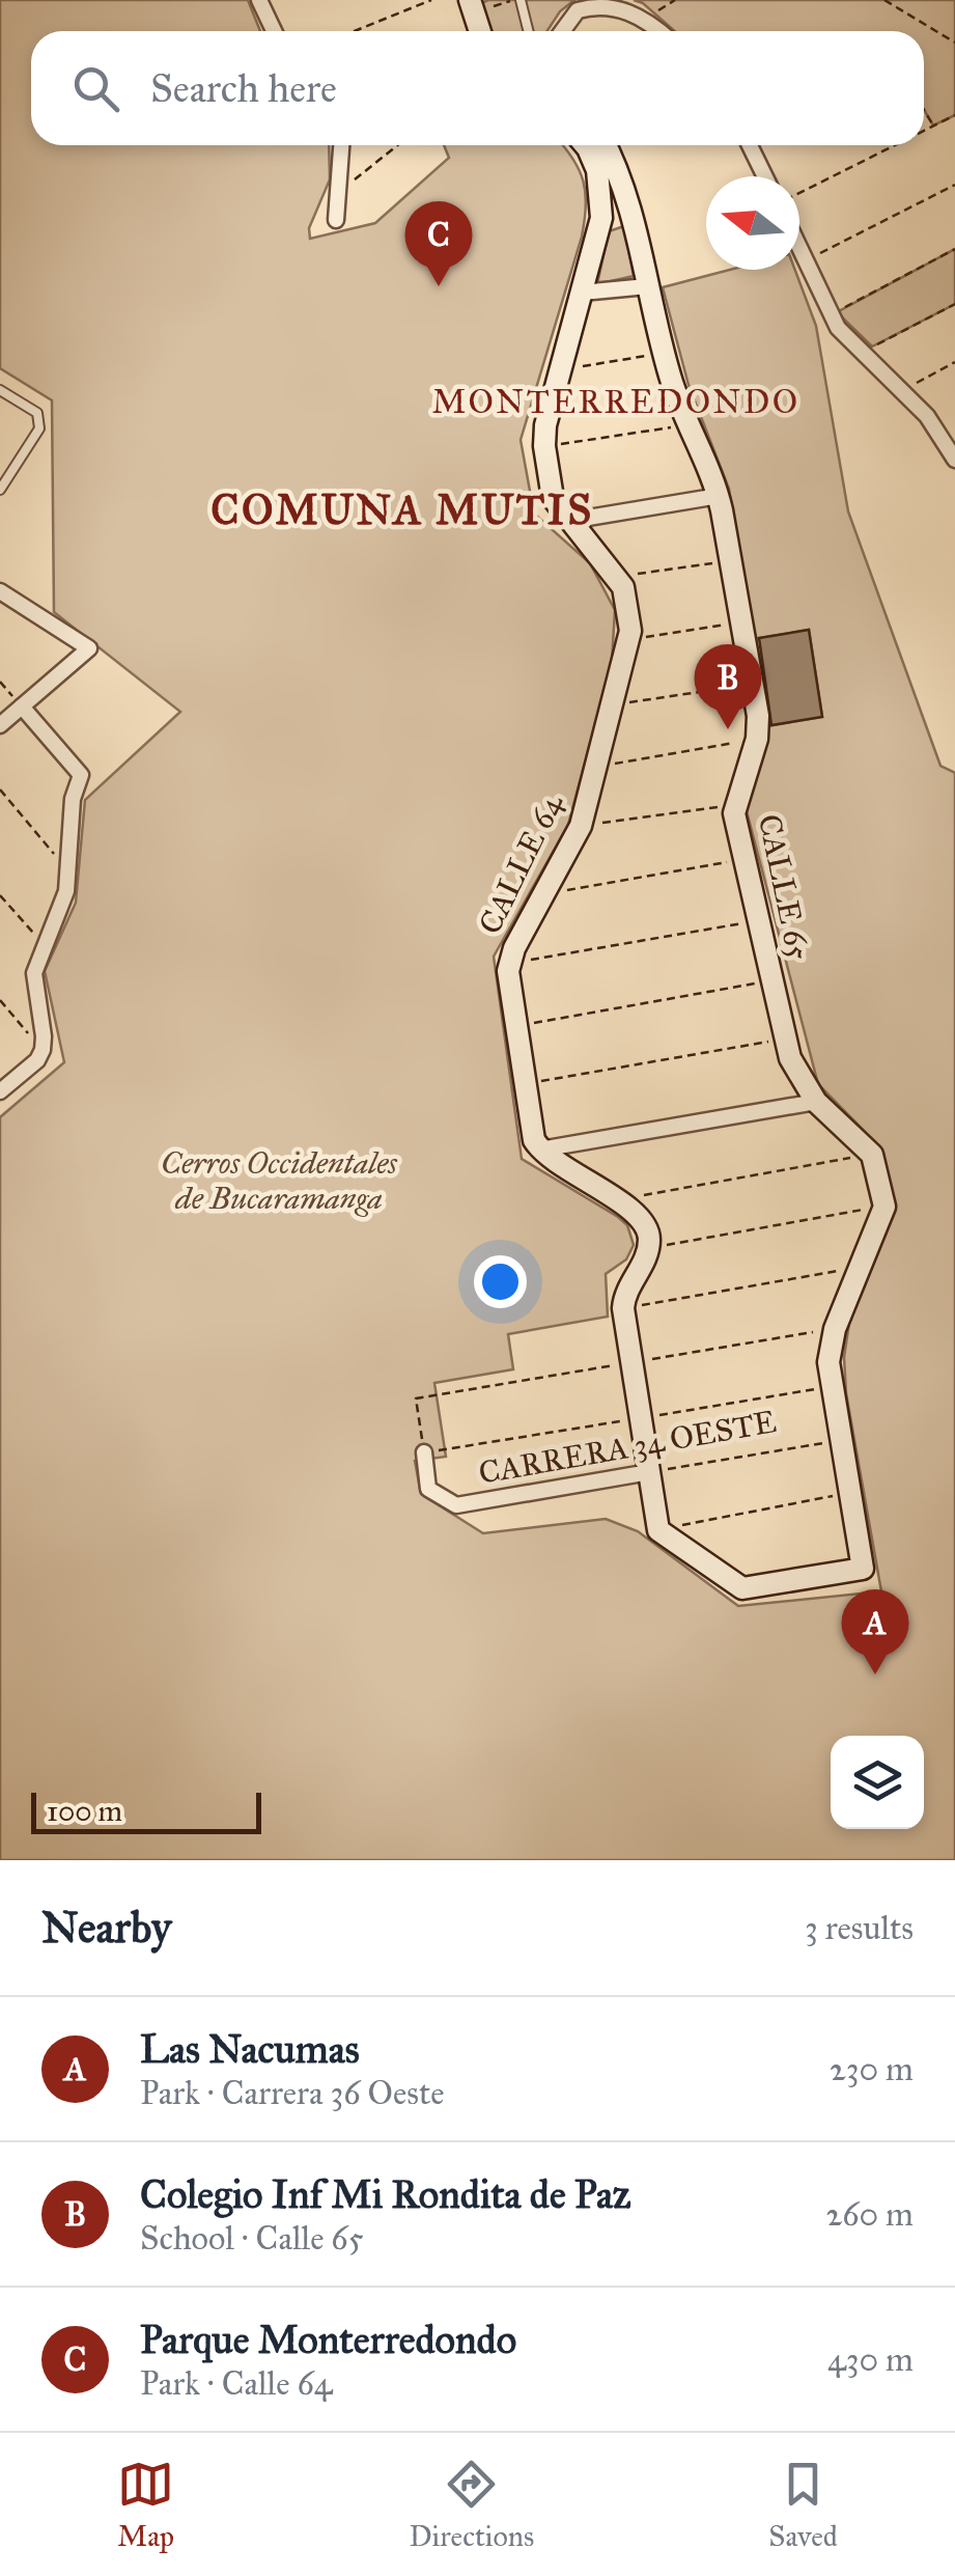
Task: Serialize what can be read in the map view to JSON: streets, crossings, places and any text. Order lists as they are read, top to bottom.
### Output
{
  "streets": {
    "street": ["CALLE 64", "CALLE 65", "CARRERA 34 OESTE"]
  },
  "districts": ["MONTERREDONDO", "COMUNA MUTIS"],
  "parks": ["Cerros Occidentales de Bucaramanga"],
  "scale_bar": "100 m",
  "north": "left",
  "page": {
    "search": "Search here",
    "pins": ["C", "B", "A"],
    "scale": "100 m",
    "heading": ["Nearby", "3 results"],
    "list": [
      {
        "mark": "A",
        "name": "Las Nacumas",
        "note": "Park · Carrera 36 Oeste",
        "value": "230 m"
      },
      {
        "mark": "B",
        "name": "Colegio Inf Mi Rondita de Paz",
        "note": "School · Calle 65",
        "value": "260 m"
      },
      {
        "mark": "C",
        "name": "Parque Monterredondo",
        "note": "Park · Calle 64",
        "value": "430 m"
      }
    ],
    "nav": ["Map", "Directions", "Saved"]
  }
}
